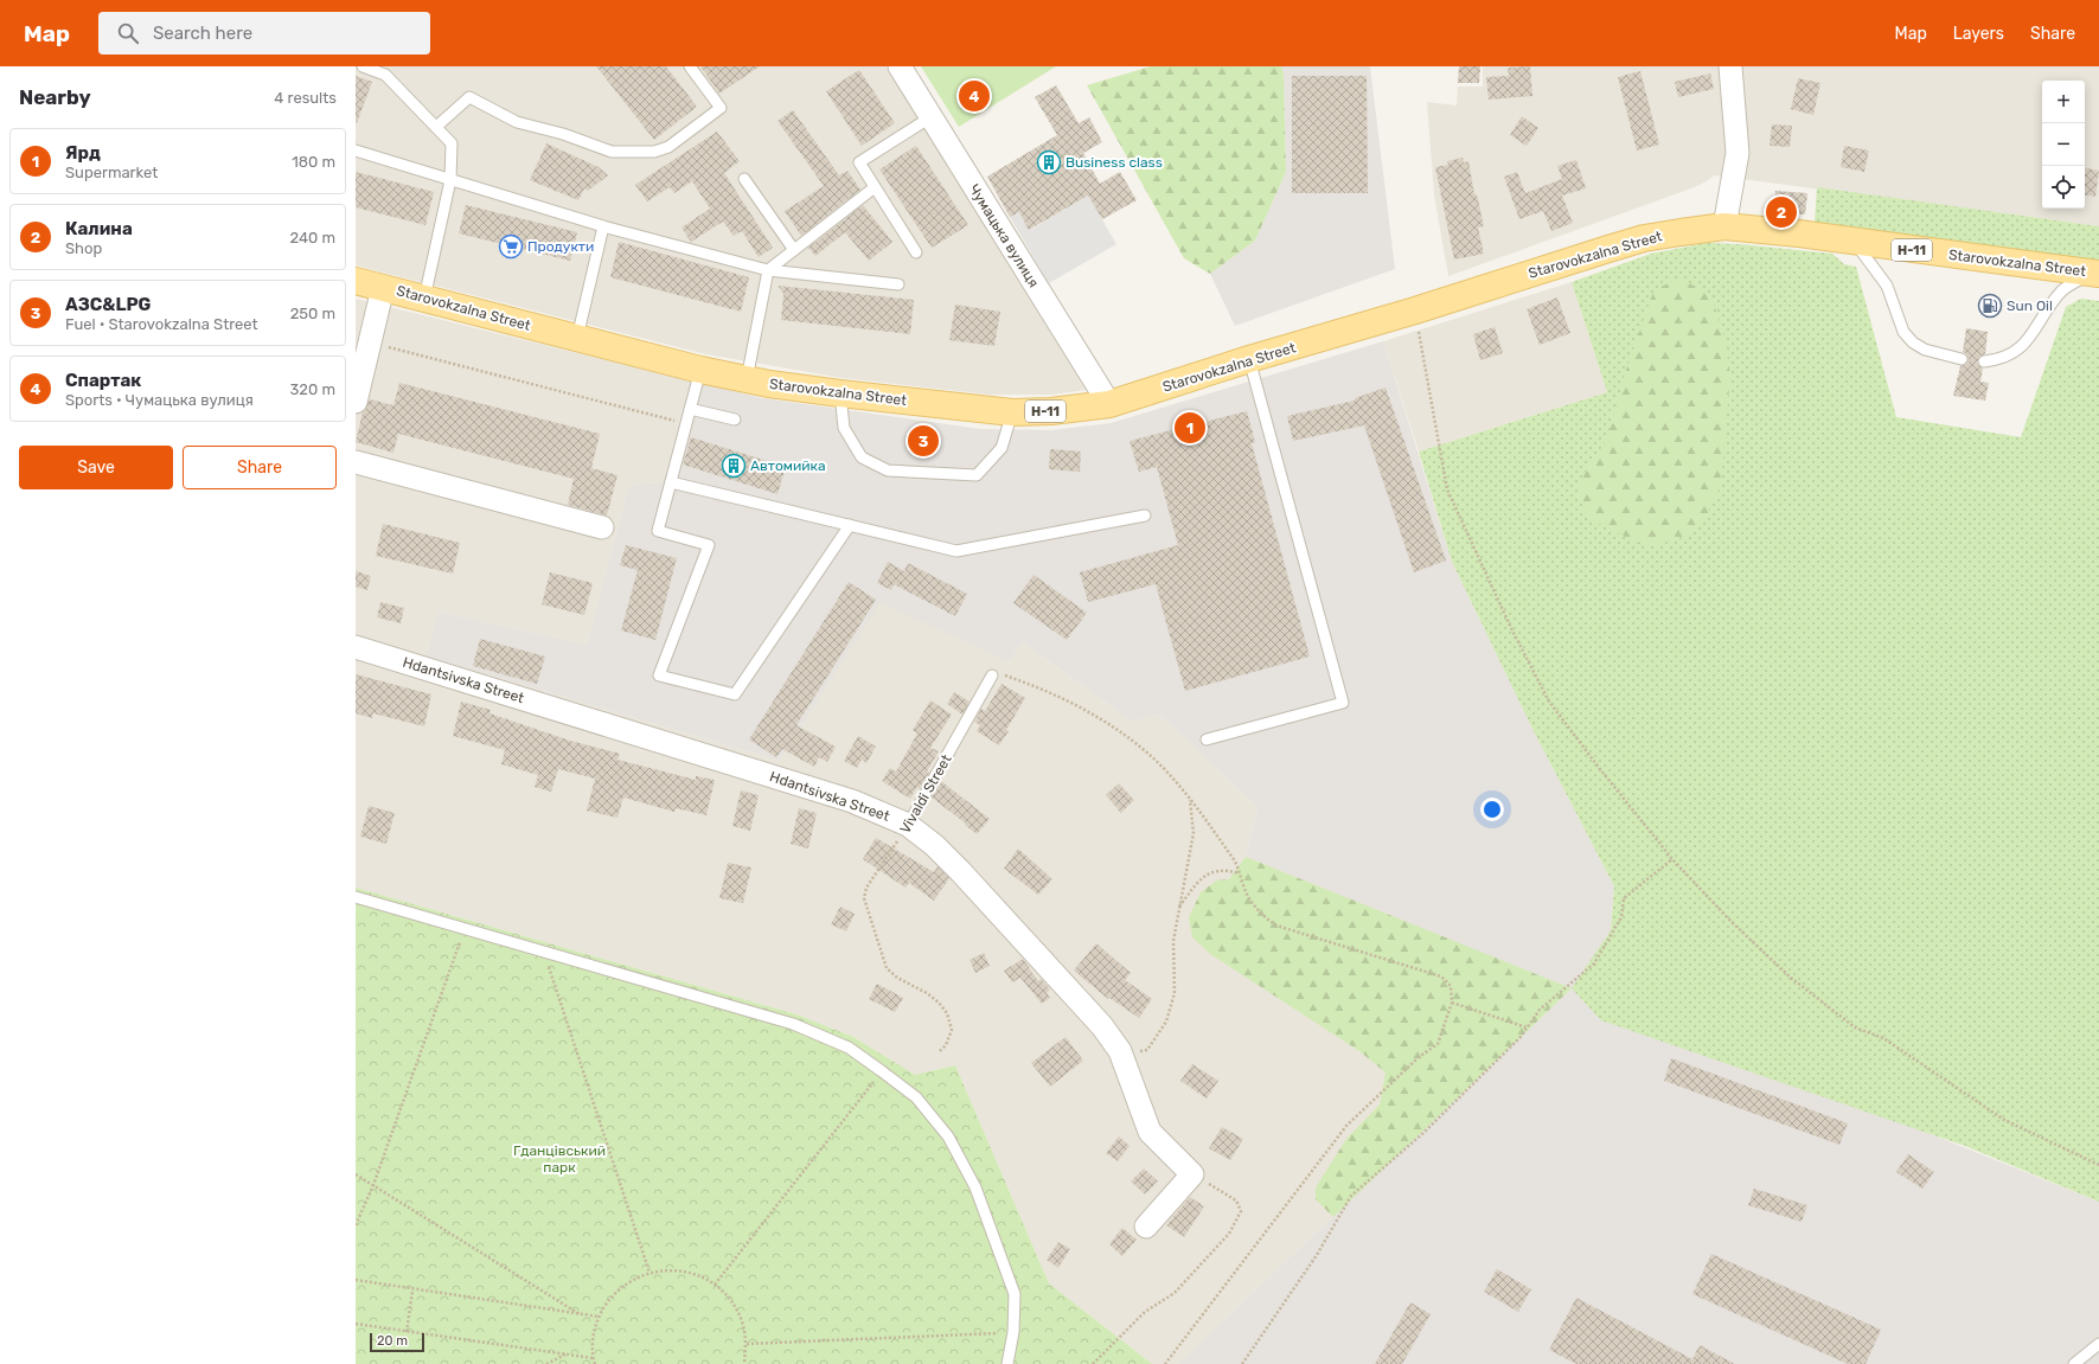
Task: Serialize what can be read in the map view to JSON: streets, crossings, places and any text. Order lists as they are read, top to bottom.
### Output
{
  "streets": {
    "main road": ["Н-11", "Starovokzalna Street"],
    "street": ["Чумацька вулиця", "Hdantsivska Street"],
    "lane": ["Vivaldi Street"]
  },
  "crossings": [
    ["Чумацька вулиця", "Starovokzalna Street"],
    ["Hdantsivska Street", "Vivaldi Street"]
  ],
  "parks": ["Гданцівський парк"],
  "places": {
    "building": ["Business class", "Автомийка"],
    "supermarket": ["Продукти"],
    "fuel station": ["Sun Oil"]
  },
  "scale_bar": "20 m",
  "page": {
    "header": "Map",
    "search": "Search here",
    "nav": ["Map", "Layers", "Share"],
    "heading": ["Nearby", "4 results"],
    "pins": [
      "4",
      "2",
      "1",
      "3"
    ],
    "map_buttons": ["+", "−"],
    "list": [
      {
        "mark": "1",
        "name": "Ярд",
        "note": "Supermarket",
        "value": "180 m"
      },
      {
        "mark": "2",
        "name": "Калина",
        "note": "Shop",
        "value": "240 m"
      },
      {
        "mark": "3",
        "name": "АЗС&LPG",
        "note": "Fuel · Starovokzalna Street",
        "value": "250 m"
      },
      {
        "mark": "4",
        "name": "Спартак",
        "note": "Sports · Чумацька вулиця",
        "value": "320 m"
      }
    ],
    "buttons": ["Save", "Share"],
    "scale": "20 m"
  }
}
